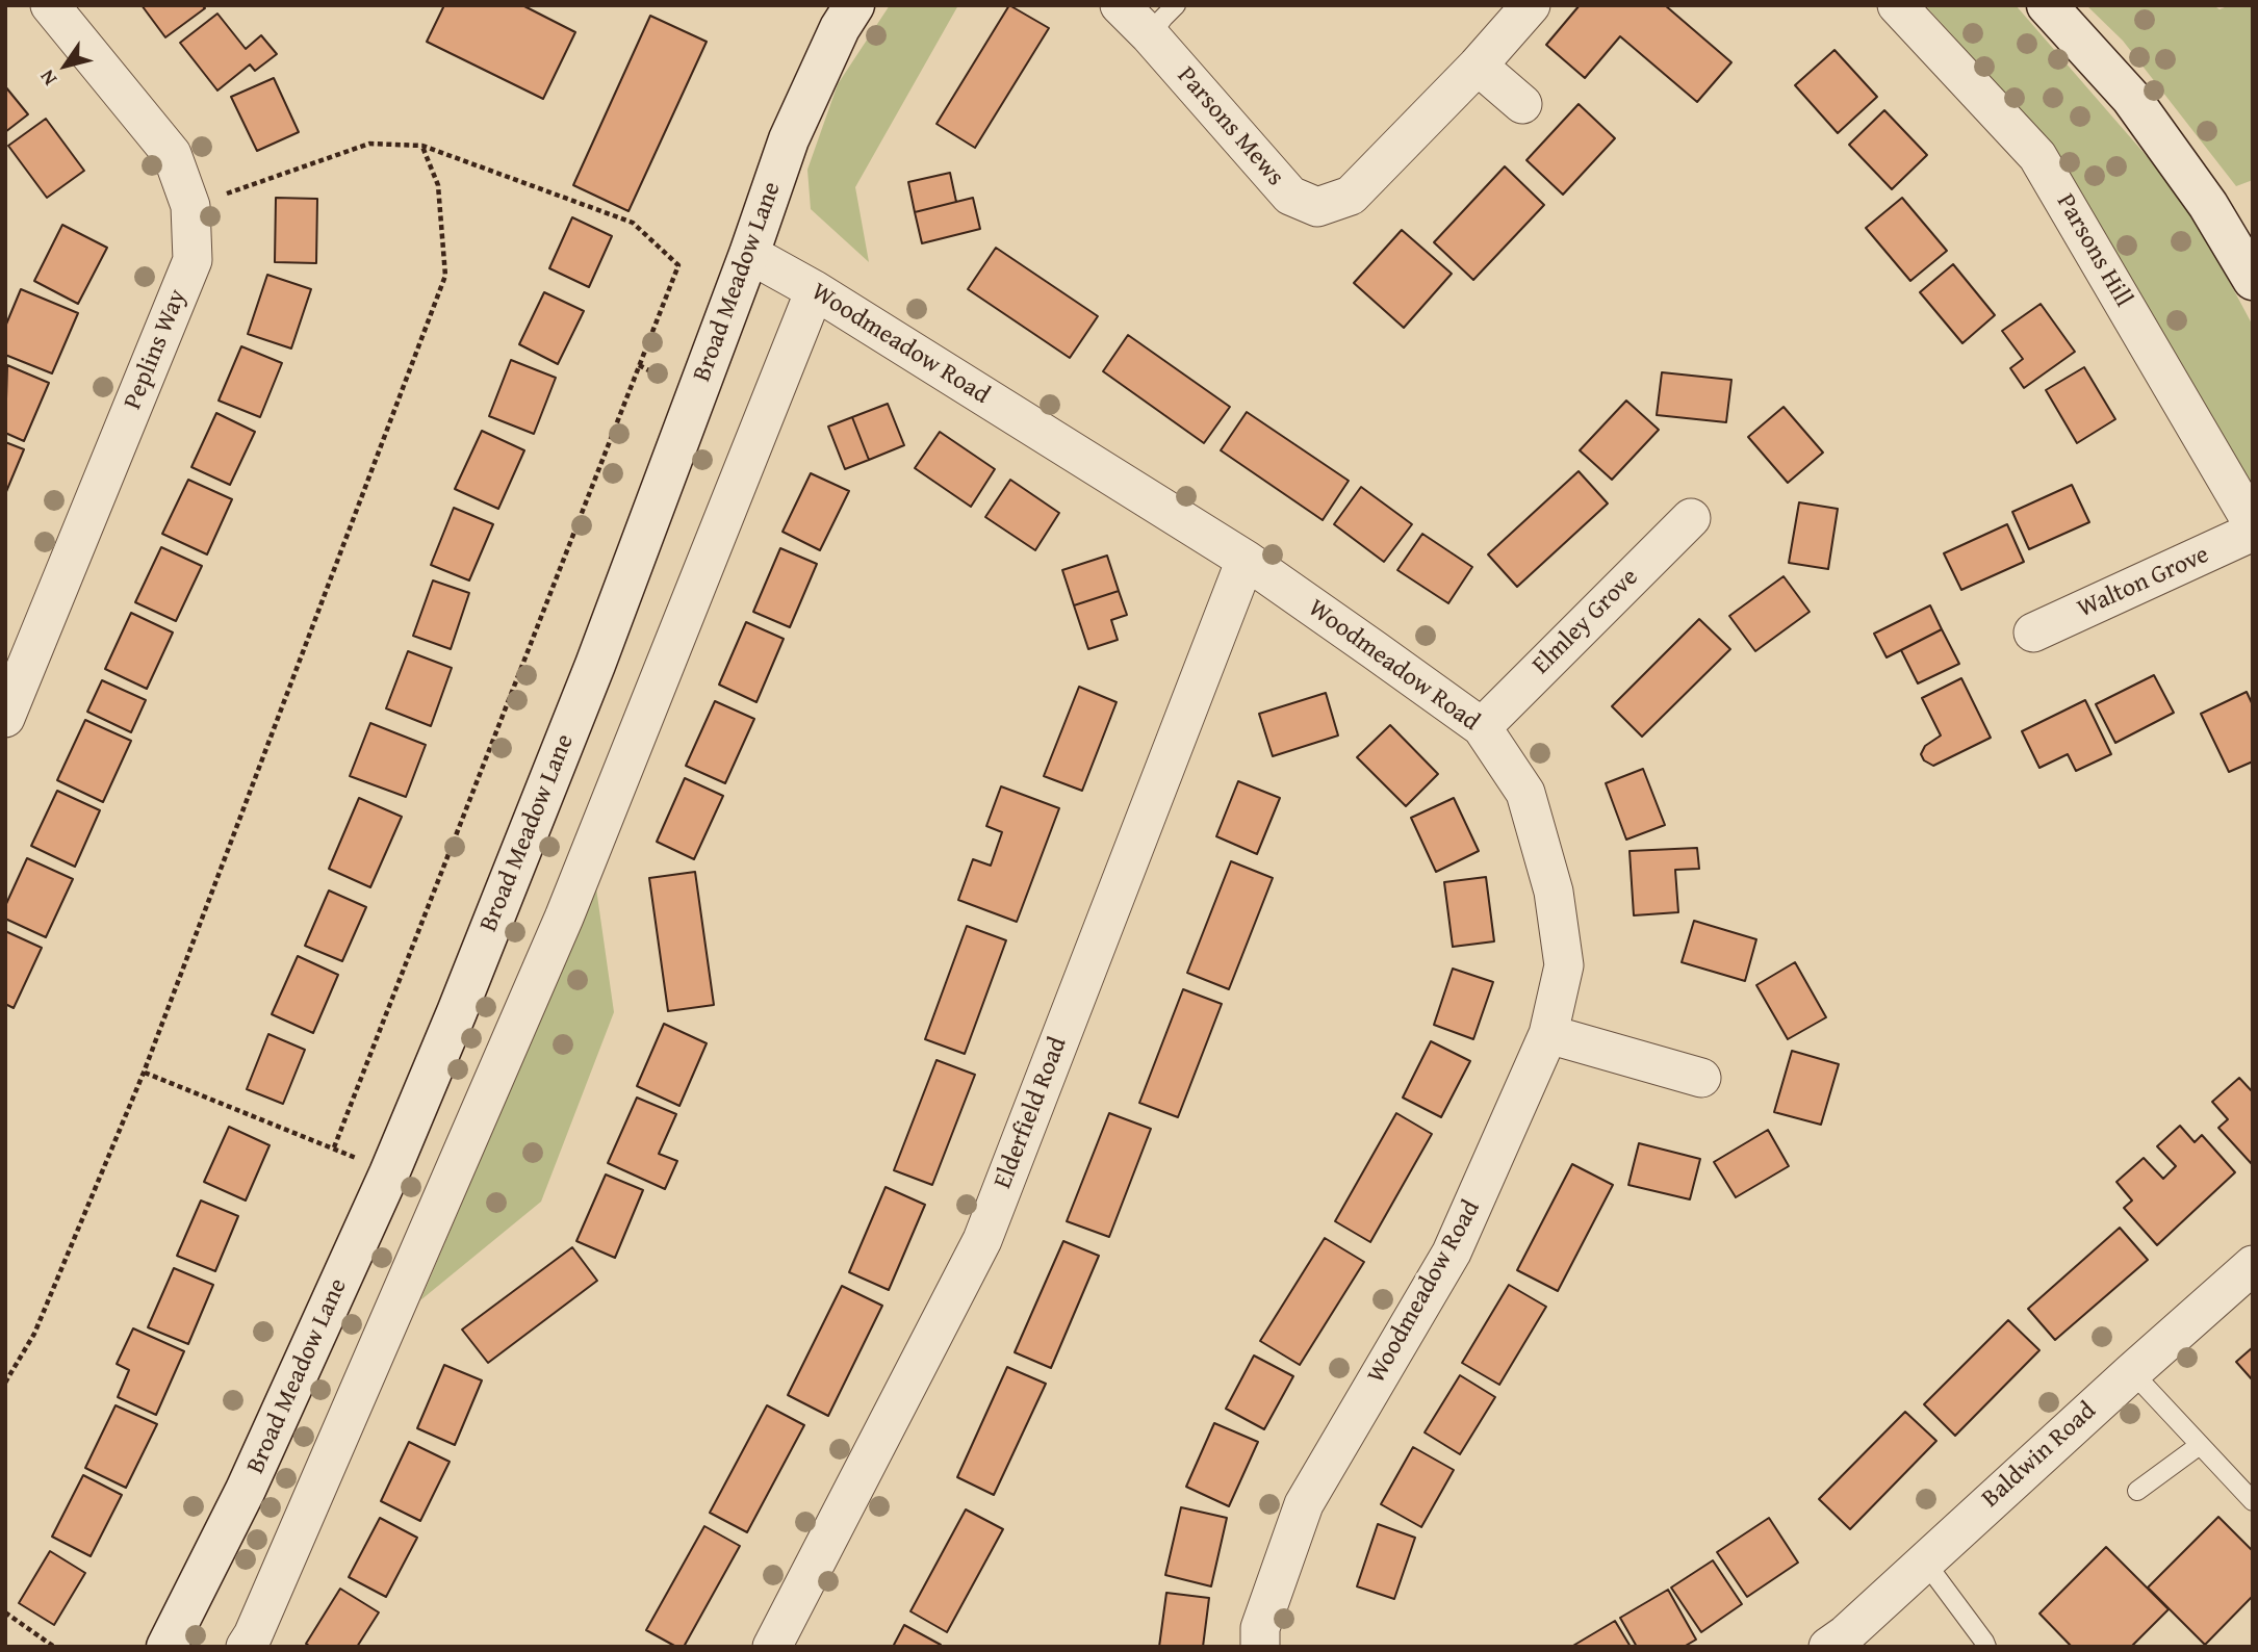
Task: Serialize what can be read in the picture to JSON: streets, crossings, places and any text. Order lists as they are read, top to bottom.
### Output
{
  "streets": {
    "street": [
      "Parsons Mews",
      "Parsons Hill",
      "Broad Meadow Lane",
      "Woodmeadow Road",
      "Peplins Way",
      "Walton Grove",
      "Elmley Grove",
      "Elderfield Road",
      "Baldwin Road"
    ]
  },
  "crossings": [
    ["Broad Meadow Lane", "Woodmeadow Road"],
    ["Woodmeadow Road", "Elmley Grove"],
    ["Woodmeadow Road", "Elderfield Road"]
  ],
  "north": "bottom left"
}
